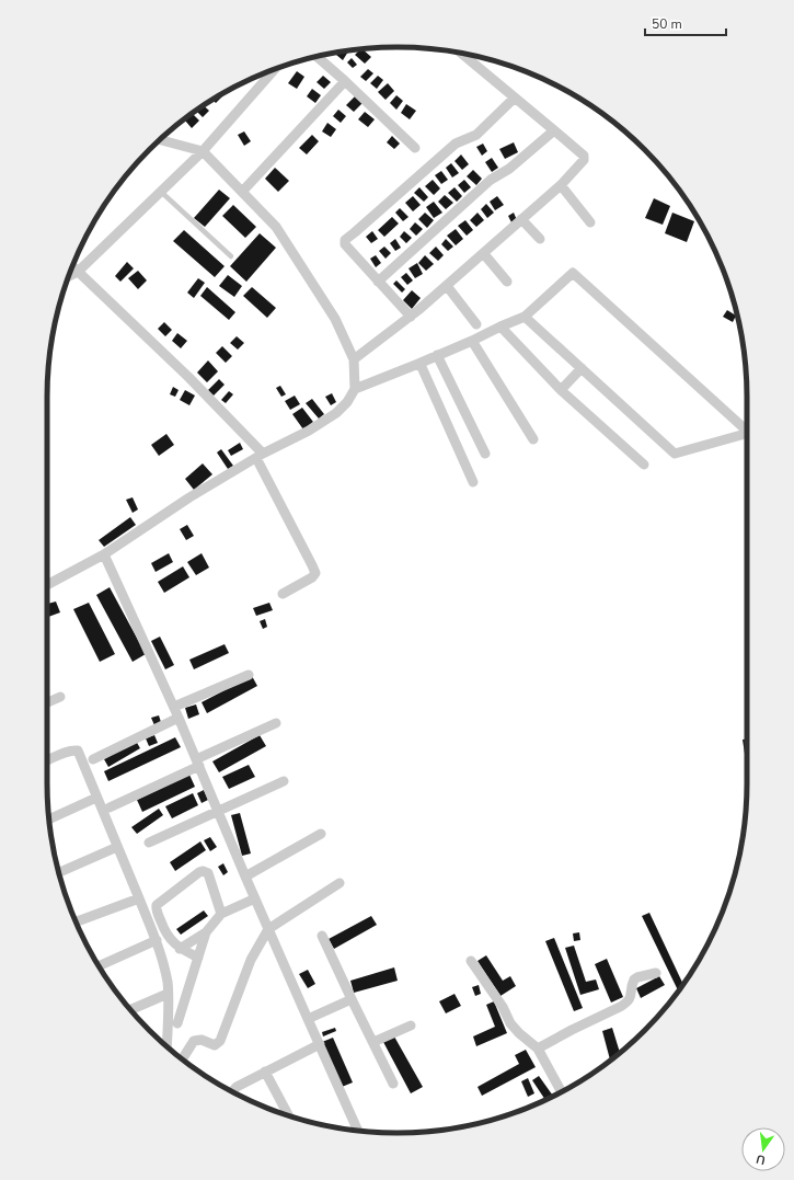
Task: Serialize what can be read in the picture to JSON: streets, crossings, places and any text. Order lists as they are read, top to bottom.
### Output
{
  "scale_bar": "50 m",
  "north": "bottom"
}
